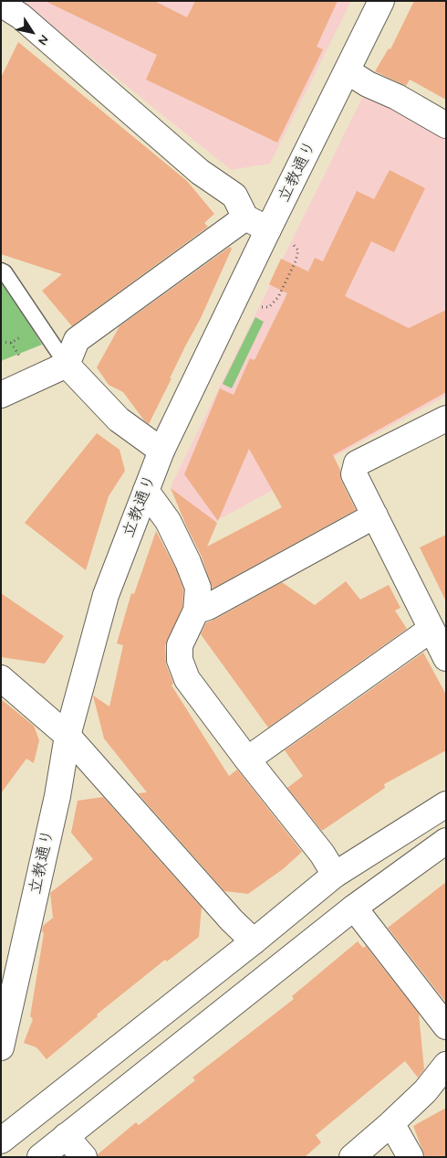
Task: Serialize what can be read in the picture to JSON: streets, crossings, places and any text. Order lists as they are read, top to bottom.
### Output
{
  "streets": {
    "street": ["立教通り"]
  },
  "north": "bottom right"
}
